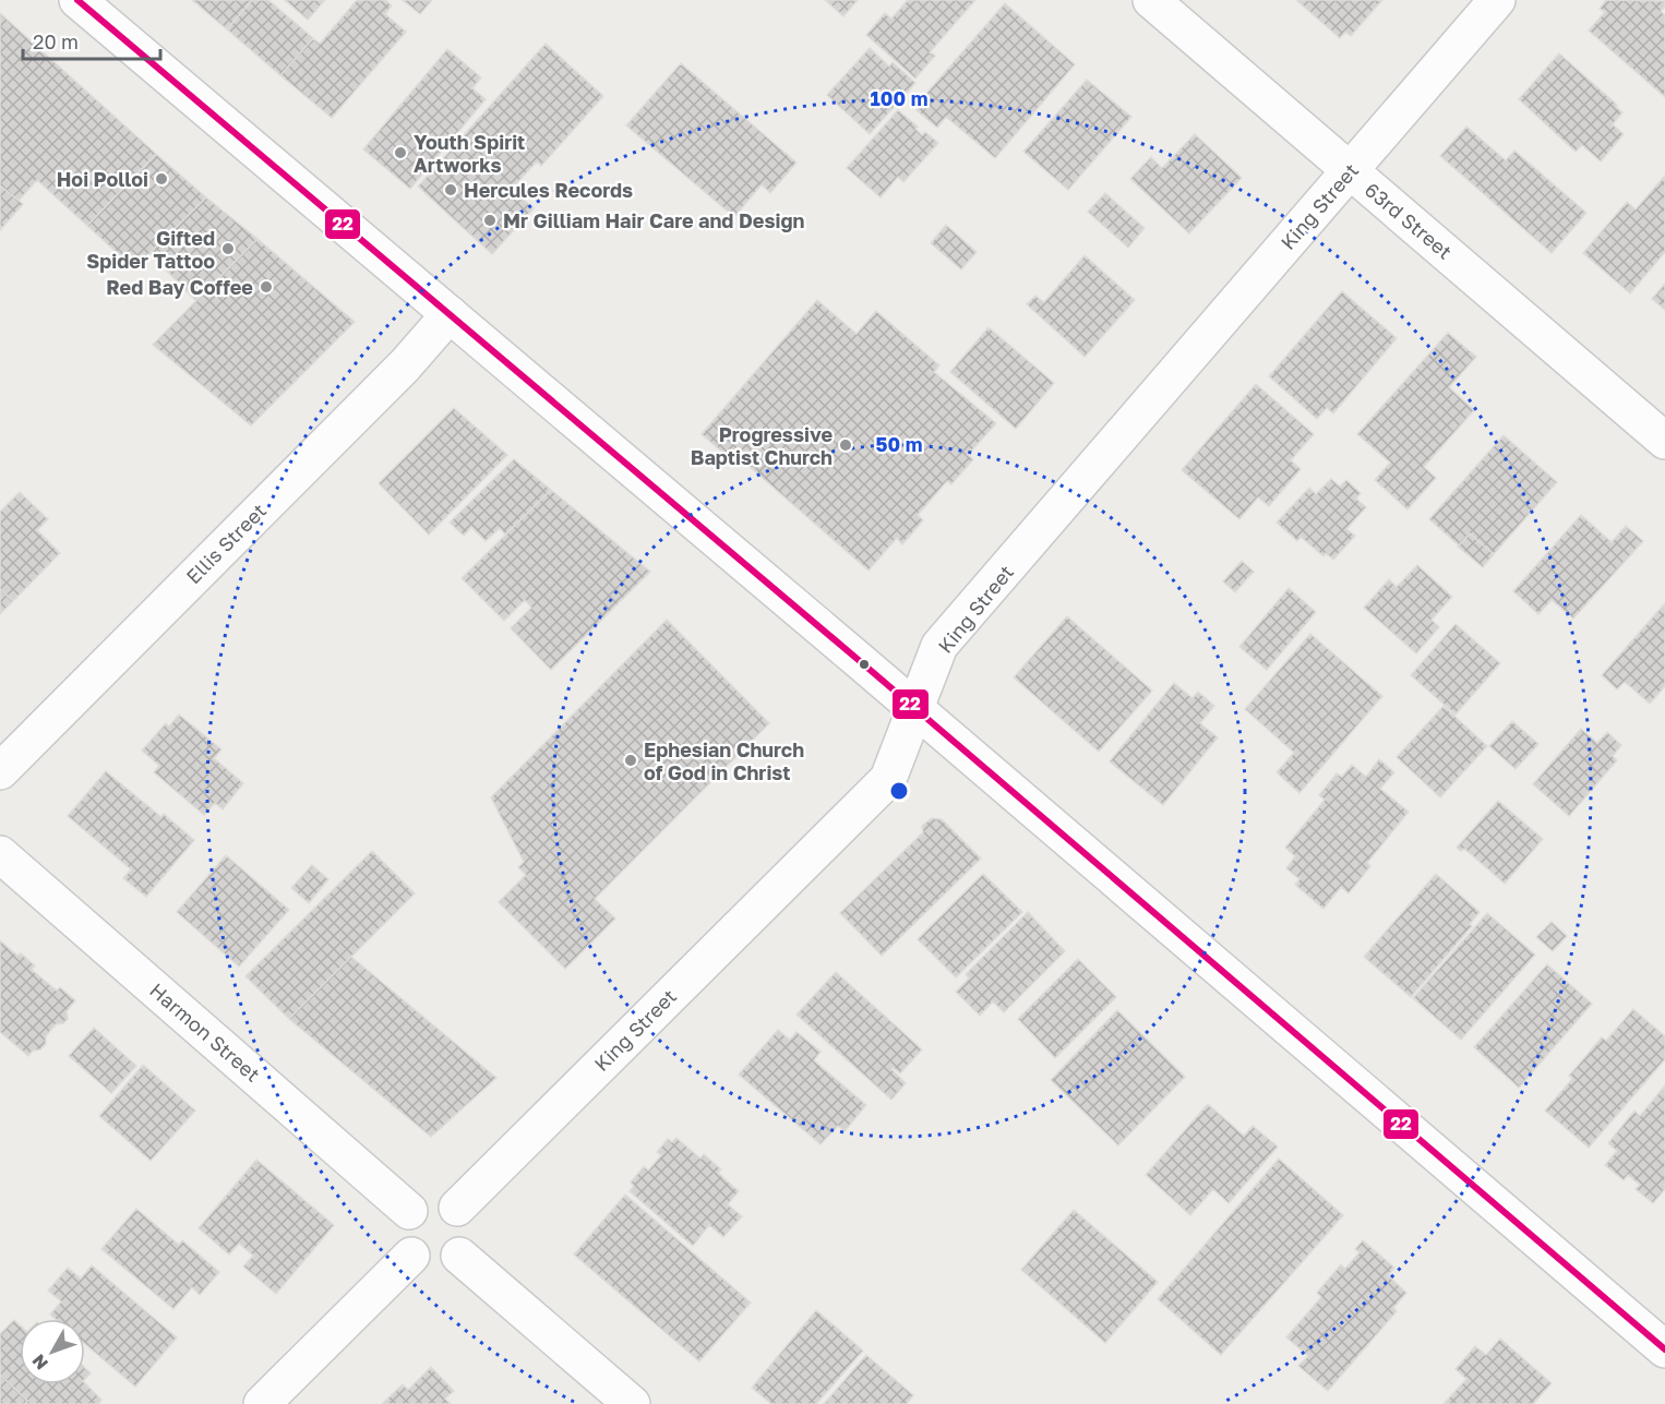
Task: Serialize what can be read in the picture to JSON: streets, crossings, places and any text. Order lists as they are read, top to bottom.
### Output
{
  "streets": {
    "street": [
      "King Street",
      "63rd Street",
      "Ellis Street",
      "Harmon Street"
    ]
  },
  "crossings": [
    ["King Street", "63rd Street"],
    ["King Street", "Harmon Street"]
  ],
  "places": [
    "Youth Spirit Artworks",
    "Hoi Polloi",
    "Hercules Records",
    "Mr Gilliam Hair Care and Design",
    "Gifted Spider Tattoo",
    "Red Bay Coffee",
    "Progressive Baptist Church",
    "Ephesian Church of God in Christ"
  ],
  "lines": ["transit line 22"],
  "scale_bar": "20 m",
  "north": "bottom left",
  "rings": ["100 m", "50 m"]
}
